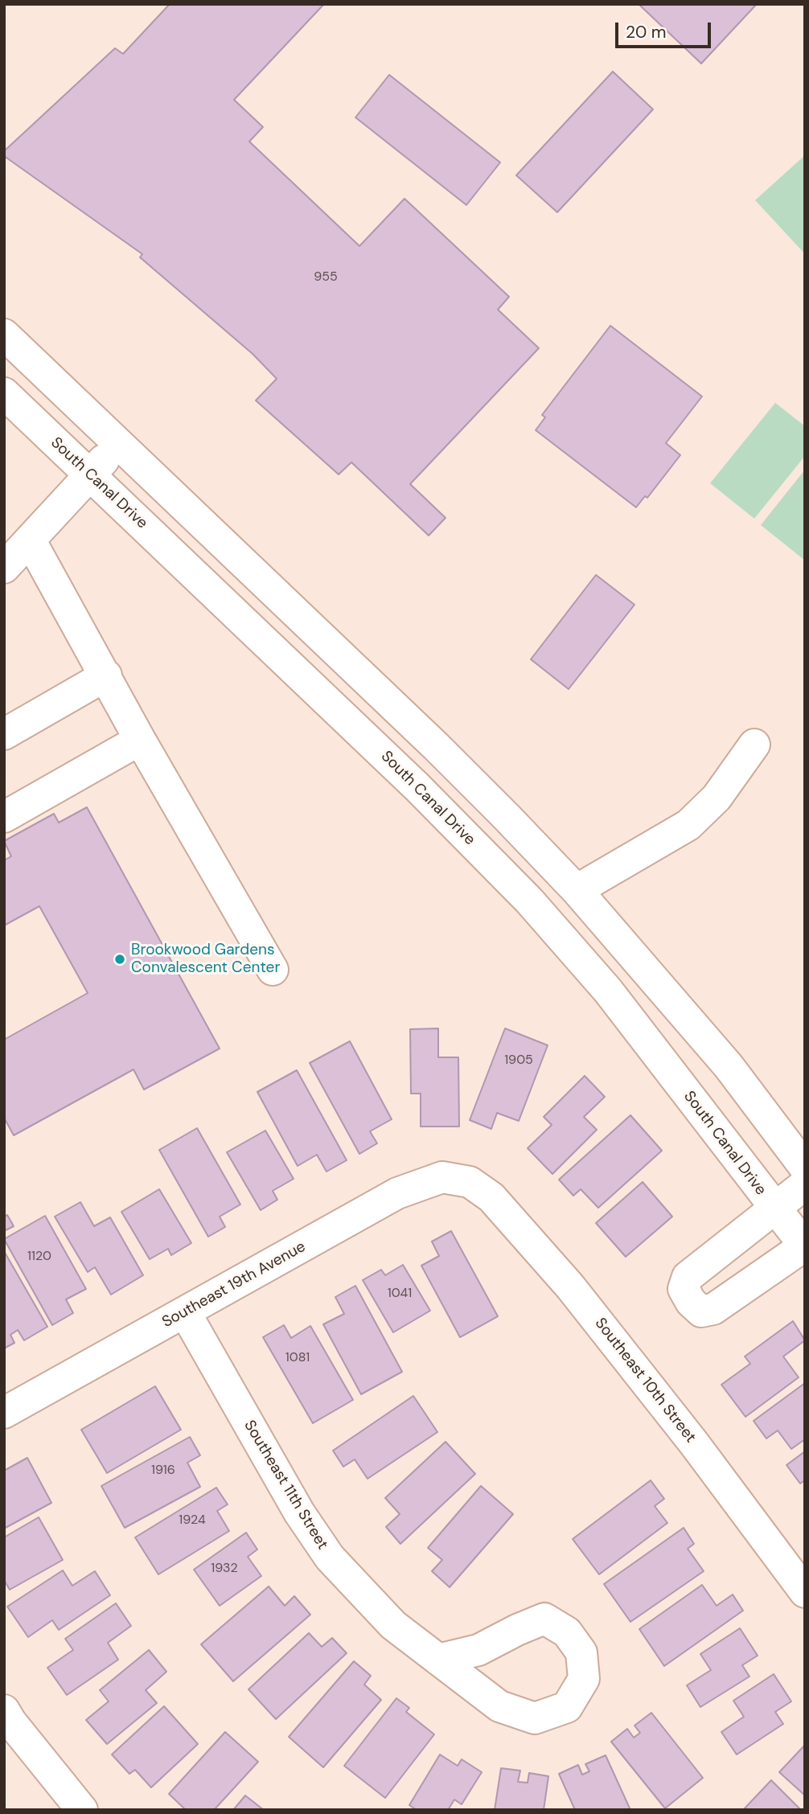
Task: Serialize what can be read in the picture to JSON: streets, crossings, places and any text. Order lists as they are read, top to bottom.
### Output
{
  "streets": {
    "street": [
      "South Canal Drive",
      "Southeast 19th Avenue",
      "Southeast 10th Street",
      "Southeast 11th Street"
    ]
  },
  "crossings": [
    ["Southeast 19th Avenue", "Southeast 10th Street"],
    ["Southeast 19th Avenue", "Southeast 11th Street"]
  ],
  "places": ["Brookwood Gardens Convalescent Center"],
  "house_numbers": [
    "955",
    "1905",
    "1120",
    "1041",
    "1081",
    "1916",
    "1924",
    "1932"
  ],
  "scale_bar": "20 m"
}
